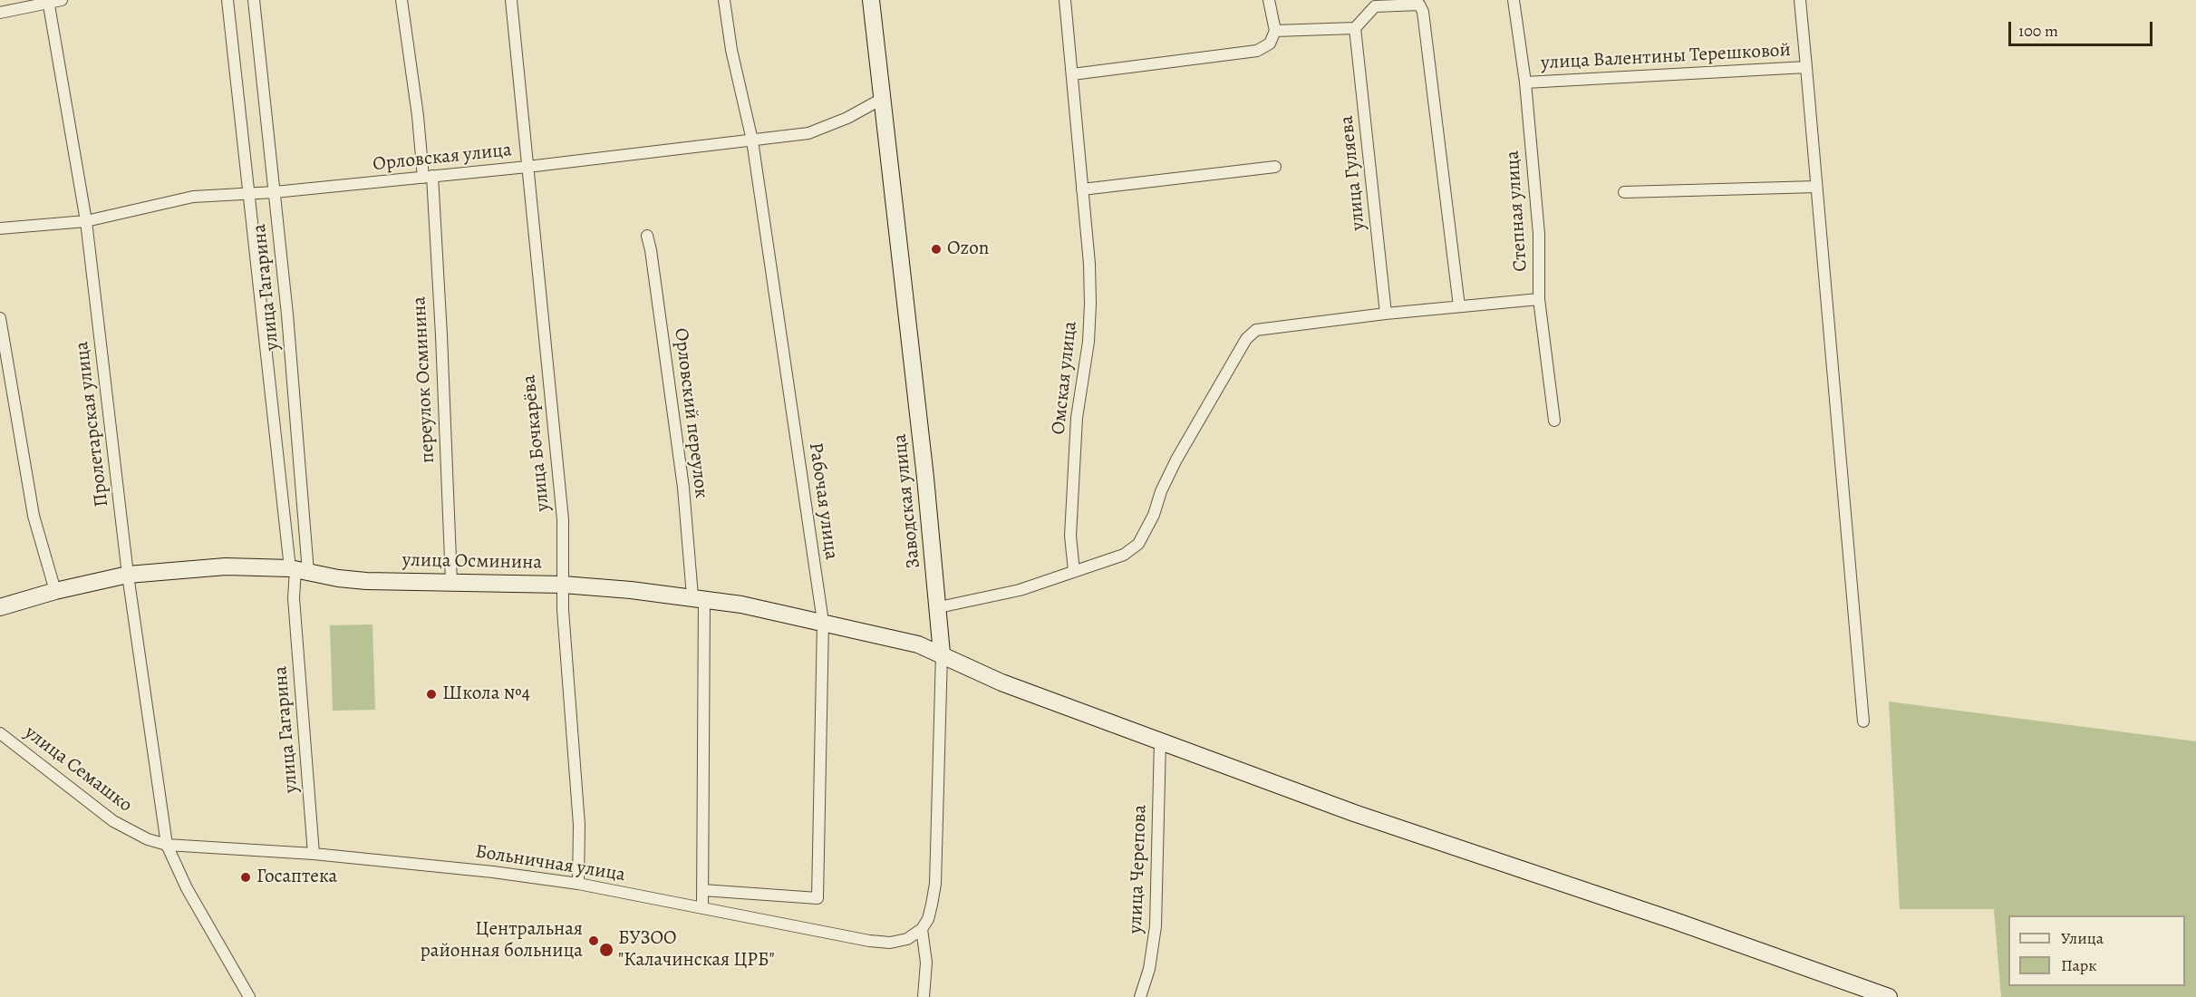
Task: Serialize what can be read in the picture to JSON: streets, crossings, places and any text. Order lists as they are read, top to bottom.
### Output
{
  "streets": {
    "street": [
      "улица Валентины Терешковой",
      "Орловская улица",
      "улица Гуляева",
      "Степная улица",
      "улица Гагарина",
      "Омская улица",
      "переулок Осминина",
      "Орловский переулок",
      "Пролетарская улица",
      "улица Бочкарёва",
      "Рабочая улица",
      "Заводская улица",
      "улица Осминина",
      "улица Семашко",
      "Больничная улица",
      "улица Черепова"
    ]
  },
  "crossings": [
    ["улица Валентины Терешковой", "Степная улица"],
    ["Орловская улица", "улица Гагарина"],
    ["Орловская улица", "переулок Осминина"],
    ["Орловская улица", "Пролетарская улица"],
    ["Орловская улица", "улица Бочкарёва"],
    ["Орловская улица", "Рабочая улица"],
    ["Орловская улица", "Заводская улица"],
    ["улица Гагарина", "улица Осминина"],
    ["улица Гагарина", "Больничная улица"],
    ["переулок Осминина", "улица Осминина"],
    ["Орловский переулок", "Рабочая улица"],
    ["Орловский переулок", "улица Осминина"],
    ["Орловский переулок", "Больничная улица"],
    ["Пролетарская улица", "улица Осминина"],
    ["Пролетарская улица", "улица Семашко"],
    ["Пролетарская улица", "Больничная улица"],
    ["улица Бочкарёва", "улица Осминина"],
    ["улица Бочкарёва", "Больничная улица"],
    ["Рабочая улица", "улица Осминина"],
    ["Заводская улица", "улица Осминина"],
    ["Заводская улица", "Больничная улица"],
    ["улица Осминина", "улица Черепова"],
    ["улица Семашко", "Больничная улица"]
  ],
  "places": [
    "Ozon",
    "Школа №4",
    "Госаптека",
    "Центральная районная больница",
    "БУЗОО \"Калачинская ЦРБ\""
  ],
  "legend": ["Улица", "Парк"],
  "scale_bar": "100 m"
}
